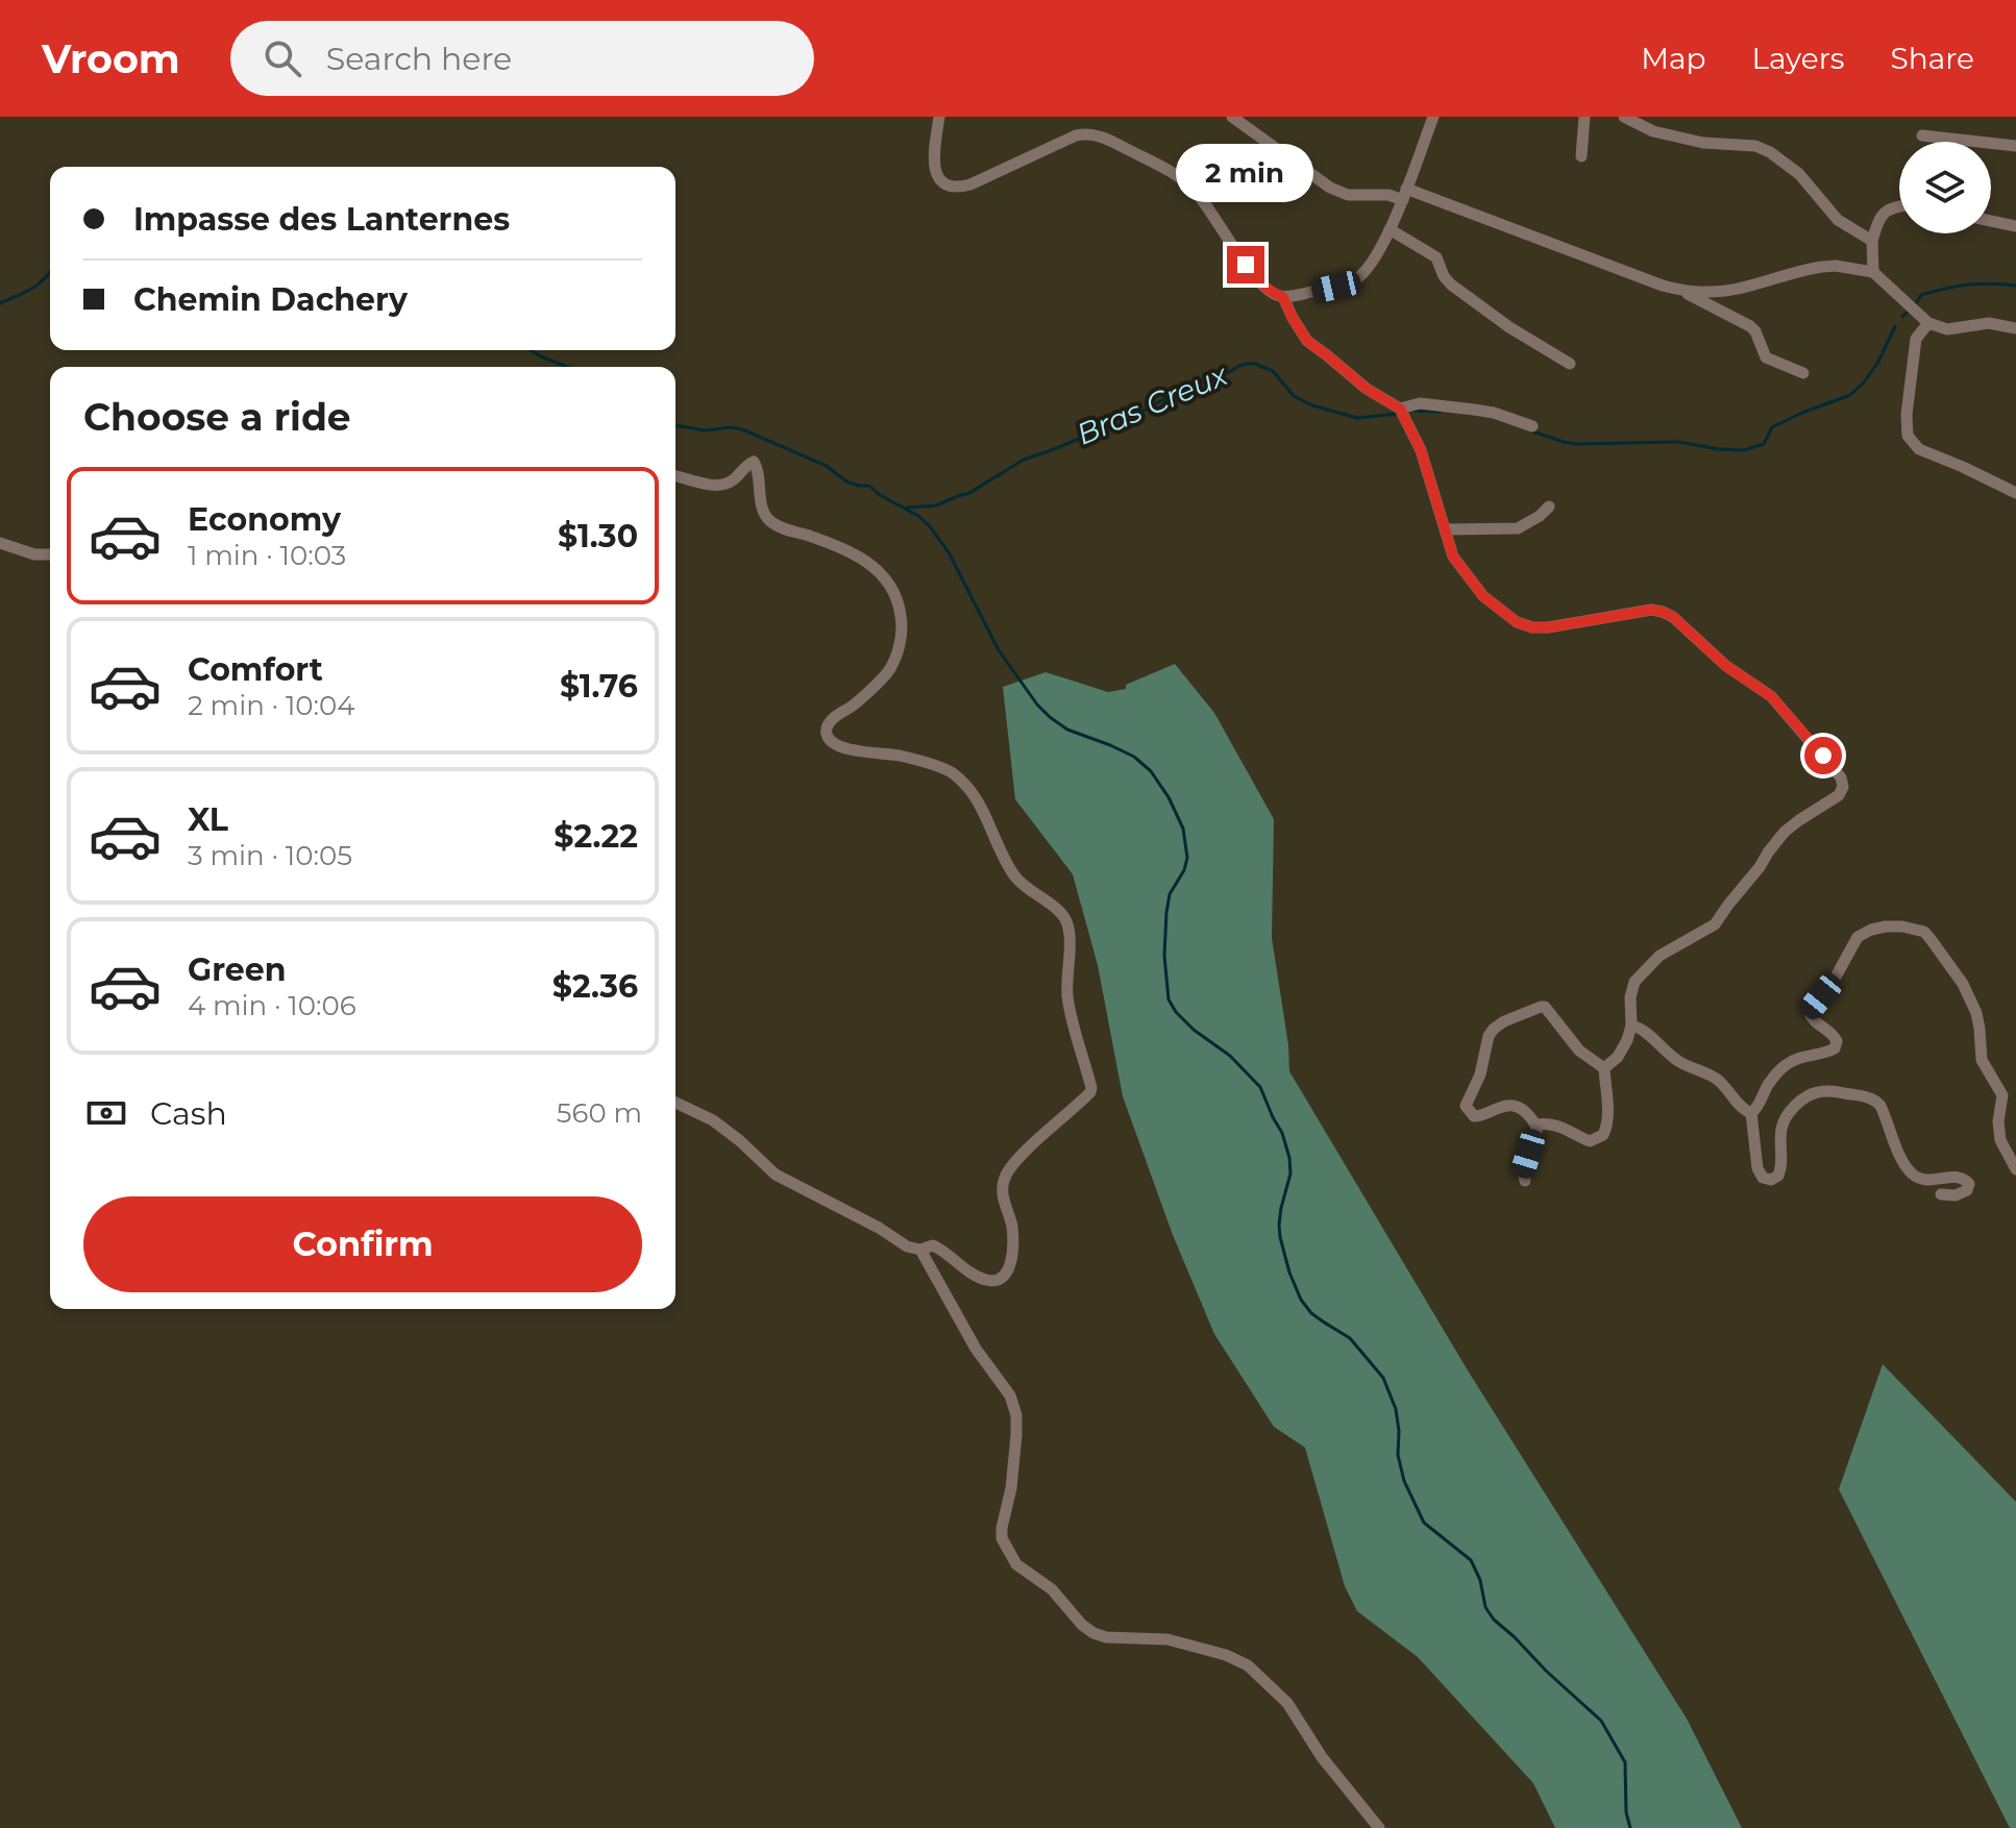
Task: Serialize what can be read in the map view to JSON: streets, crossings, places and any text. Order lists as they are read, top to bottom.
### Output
{
  "water": ["Bras Creux"],
  "page": {
    "header": "Vroom",
    "search": "Search here",
    "nav": ["Map", "Layers", "Share"],
    "bubble": "2 min",
    "banner": ["Impasse des Lanternes", "Chemin Dachery"],
    "heading": "Choose a ride",
    "list": [
      {
        "name": "Economy",
        "note": "1 min · 10:03",
        "value": "$1.30"
      },
      {
        "name": "Comfort",
        "note": "2 min · 10:04",
        "value": "$1.76"
      },
      {
        "name": "XL",
        "note": "3 min · 10:05",
        "value": "$2.22"
      },
      {
        "name": "Green",
        "note": "4 min · 10:06",
        "value": "$2.36"
      }
    ],
    "pay": ["Cash", "560 m"],
    "buttons": "Confirm"
  }
}
